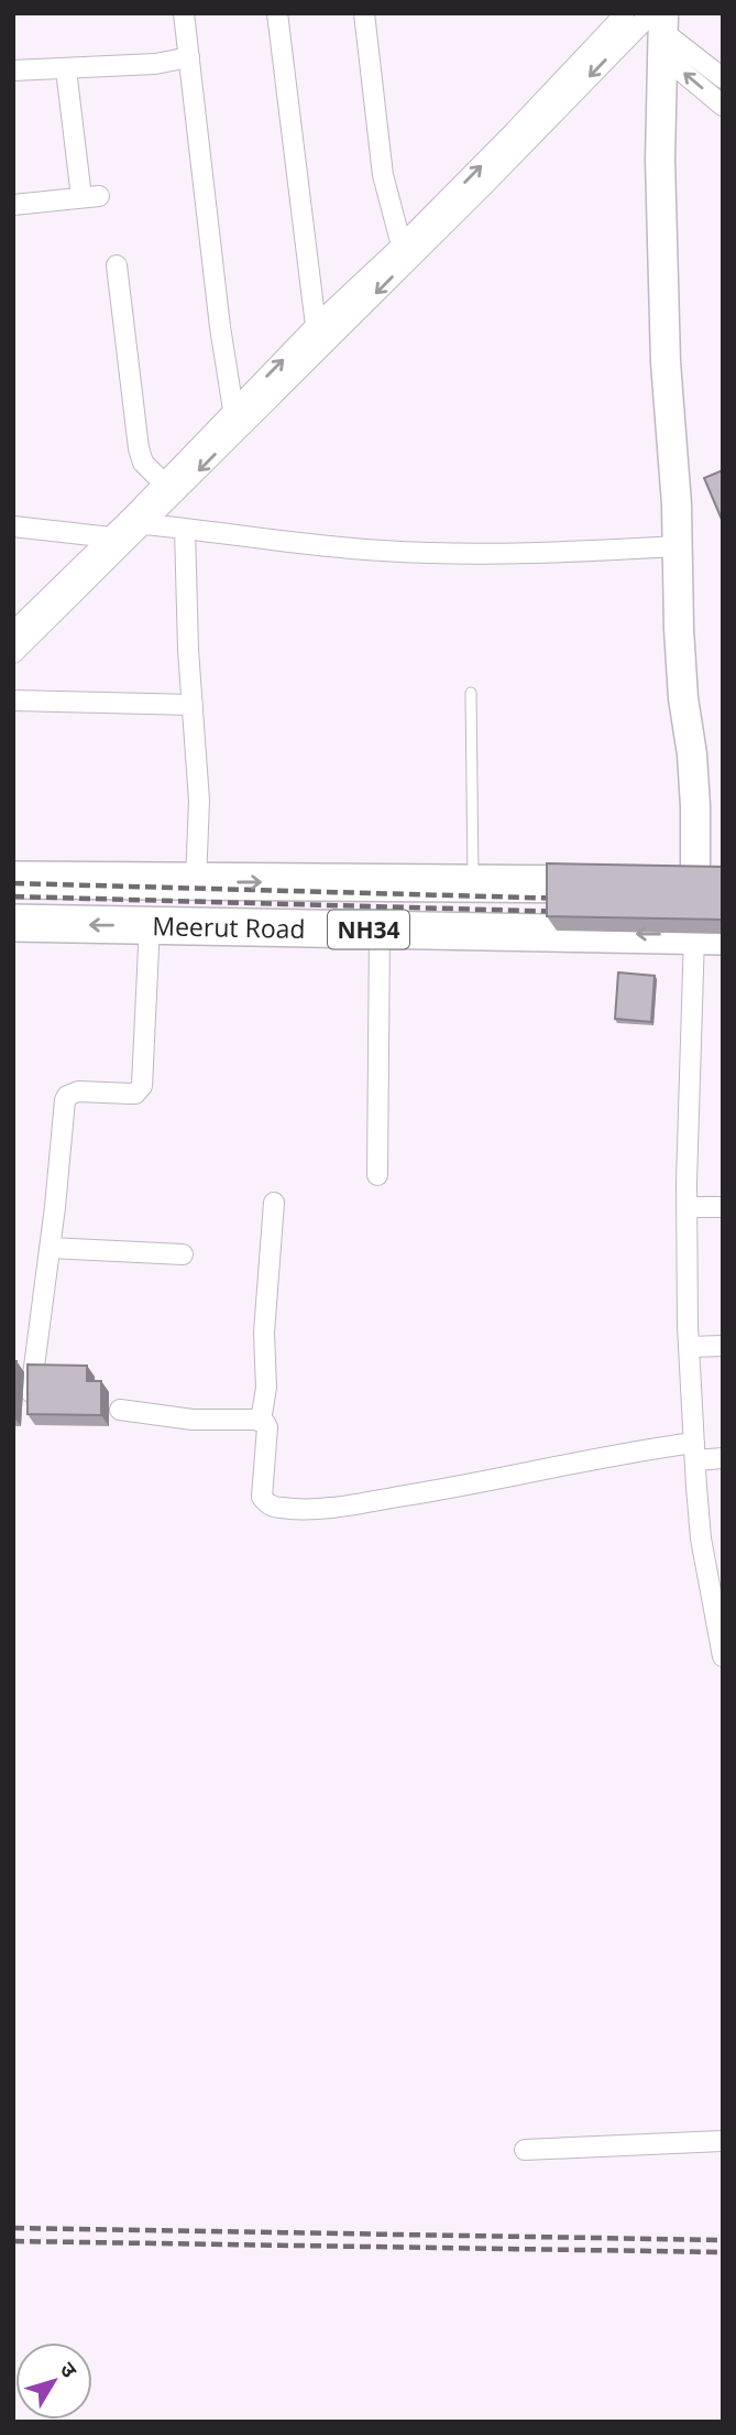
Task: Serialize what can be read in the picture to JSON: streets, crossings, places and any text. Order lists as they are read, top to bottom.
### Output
{
  "streets": {
    "highway": ["Meerut Road", "NH34"]
  },
  "north": "top right"
}
